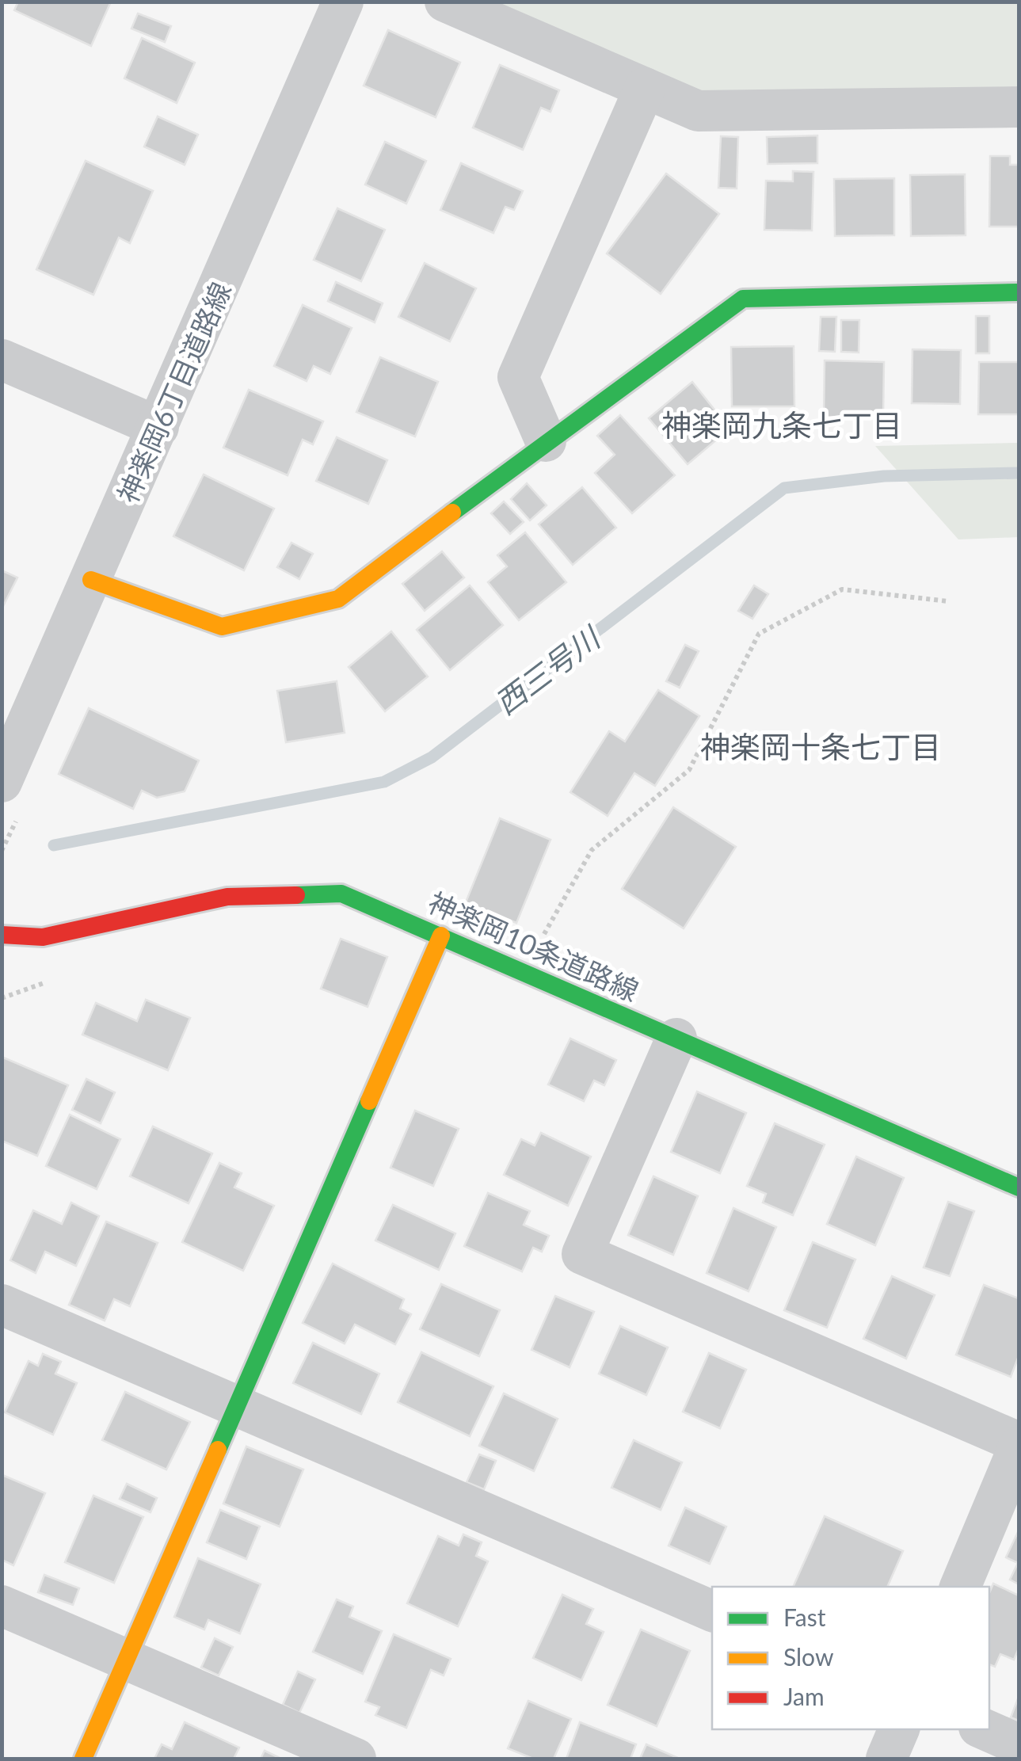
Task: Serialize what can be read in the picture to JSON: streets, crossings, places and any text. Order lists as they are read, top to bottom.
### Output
{
  "streets": {
    "street": ["神楽岡6丁目道路線", "神楽岡10条道路線"]
  },
  "districts": ["神楽岡九条七丁目", "神楽岡十条七丁目"],
  "water": ["西三号川"],
  "legend": ["Fast", "Slow", "Jam"]
}
